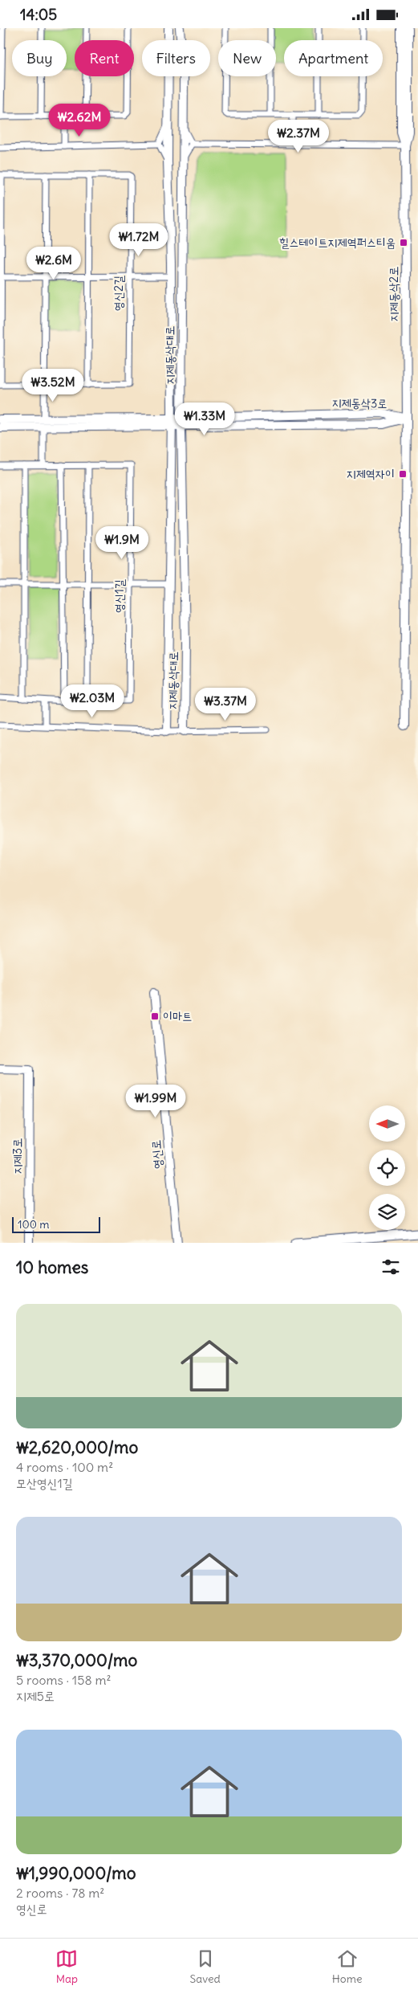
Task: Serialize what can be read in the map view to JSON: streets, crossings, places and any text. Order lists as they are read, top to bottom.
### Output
{
  "streets": {
    "street": [
      "영신2길",
      "지제동삭2로",
      "지제동삭대로",
      "지제동삭3로",
      "영신1길",
      "영신로",
      "지제3로"
    ]
  },
  "crossings": [
    ["지제동삭2로", "지제동삭3로"],
    ["지제동삭대로", "지제동삭3로"]
  ],
  "places": {
    "transit": ["힐스테이트지제역퍼스티움", "지제역자이", "이마트"]
  },
  "scale_bar": "100 m",
  "north": "left",
  "page": {
    "status": "14:05",
    "chip": [
      "Buy",
      "Rent",
      "Filters",
      "New",
      "Apartment"
    ],
    "price": [
      "₩2.62M",
      "₩2.37M",
      "₩1.72M",
      "₩2.6M",
      "₩3.52M",
      "₩1.33M",
      "₩1.9M",
      "₩2.03M",
      "₩3.37M",
      "₩1.99M"
    ],
    "scale": "100 m",
    "heading": "10 homes",
    "list": [
      {
        "name": "₩2,620,000/mo",
        "note": "4 rooms · 100 m² · 모산영신1길"
      },
      {
        "name": "₩3,370,000/mo",
        "note": "5 rooms · 158 m² · 지제5로"
      },
      {
        "name": "₩1,990,000/mo",
        "note": "2 rooms · 78 m² · 영신로"
      }
    ],
    "tabs": ["Map", "Saved", "Home"]
  }
}
